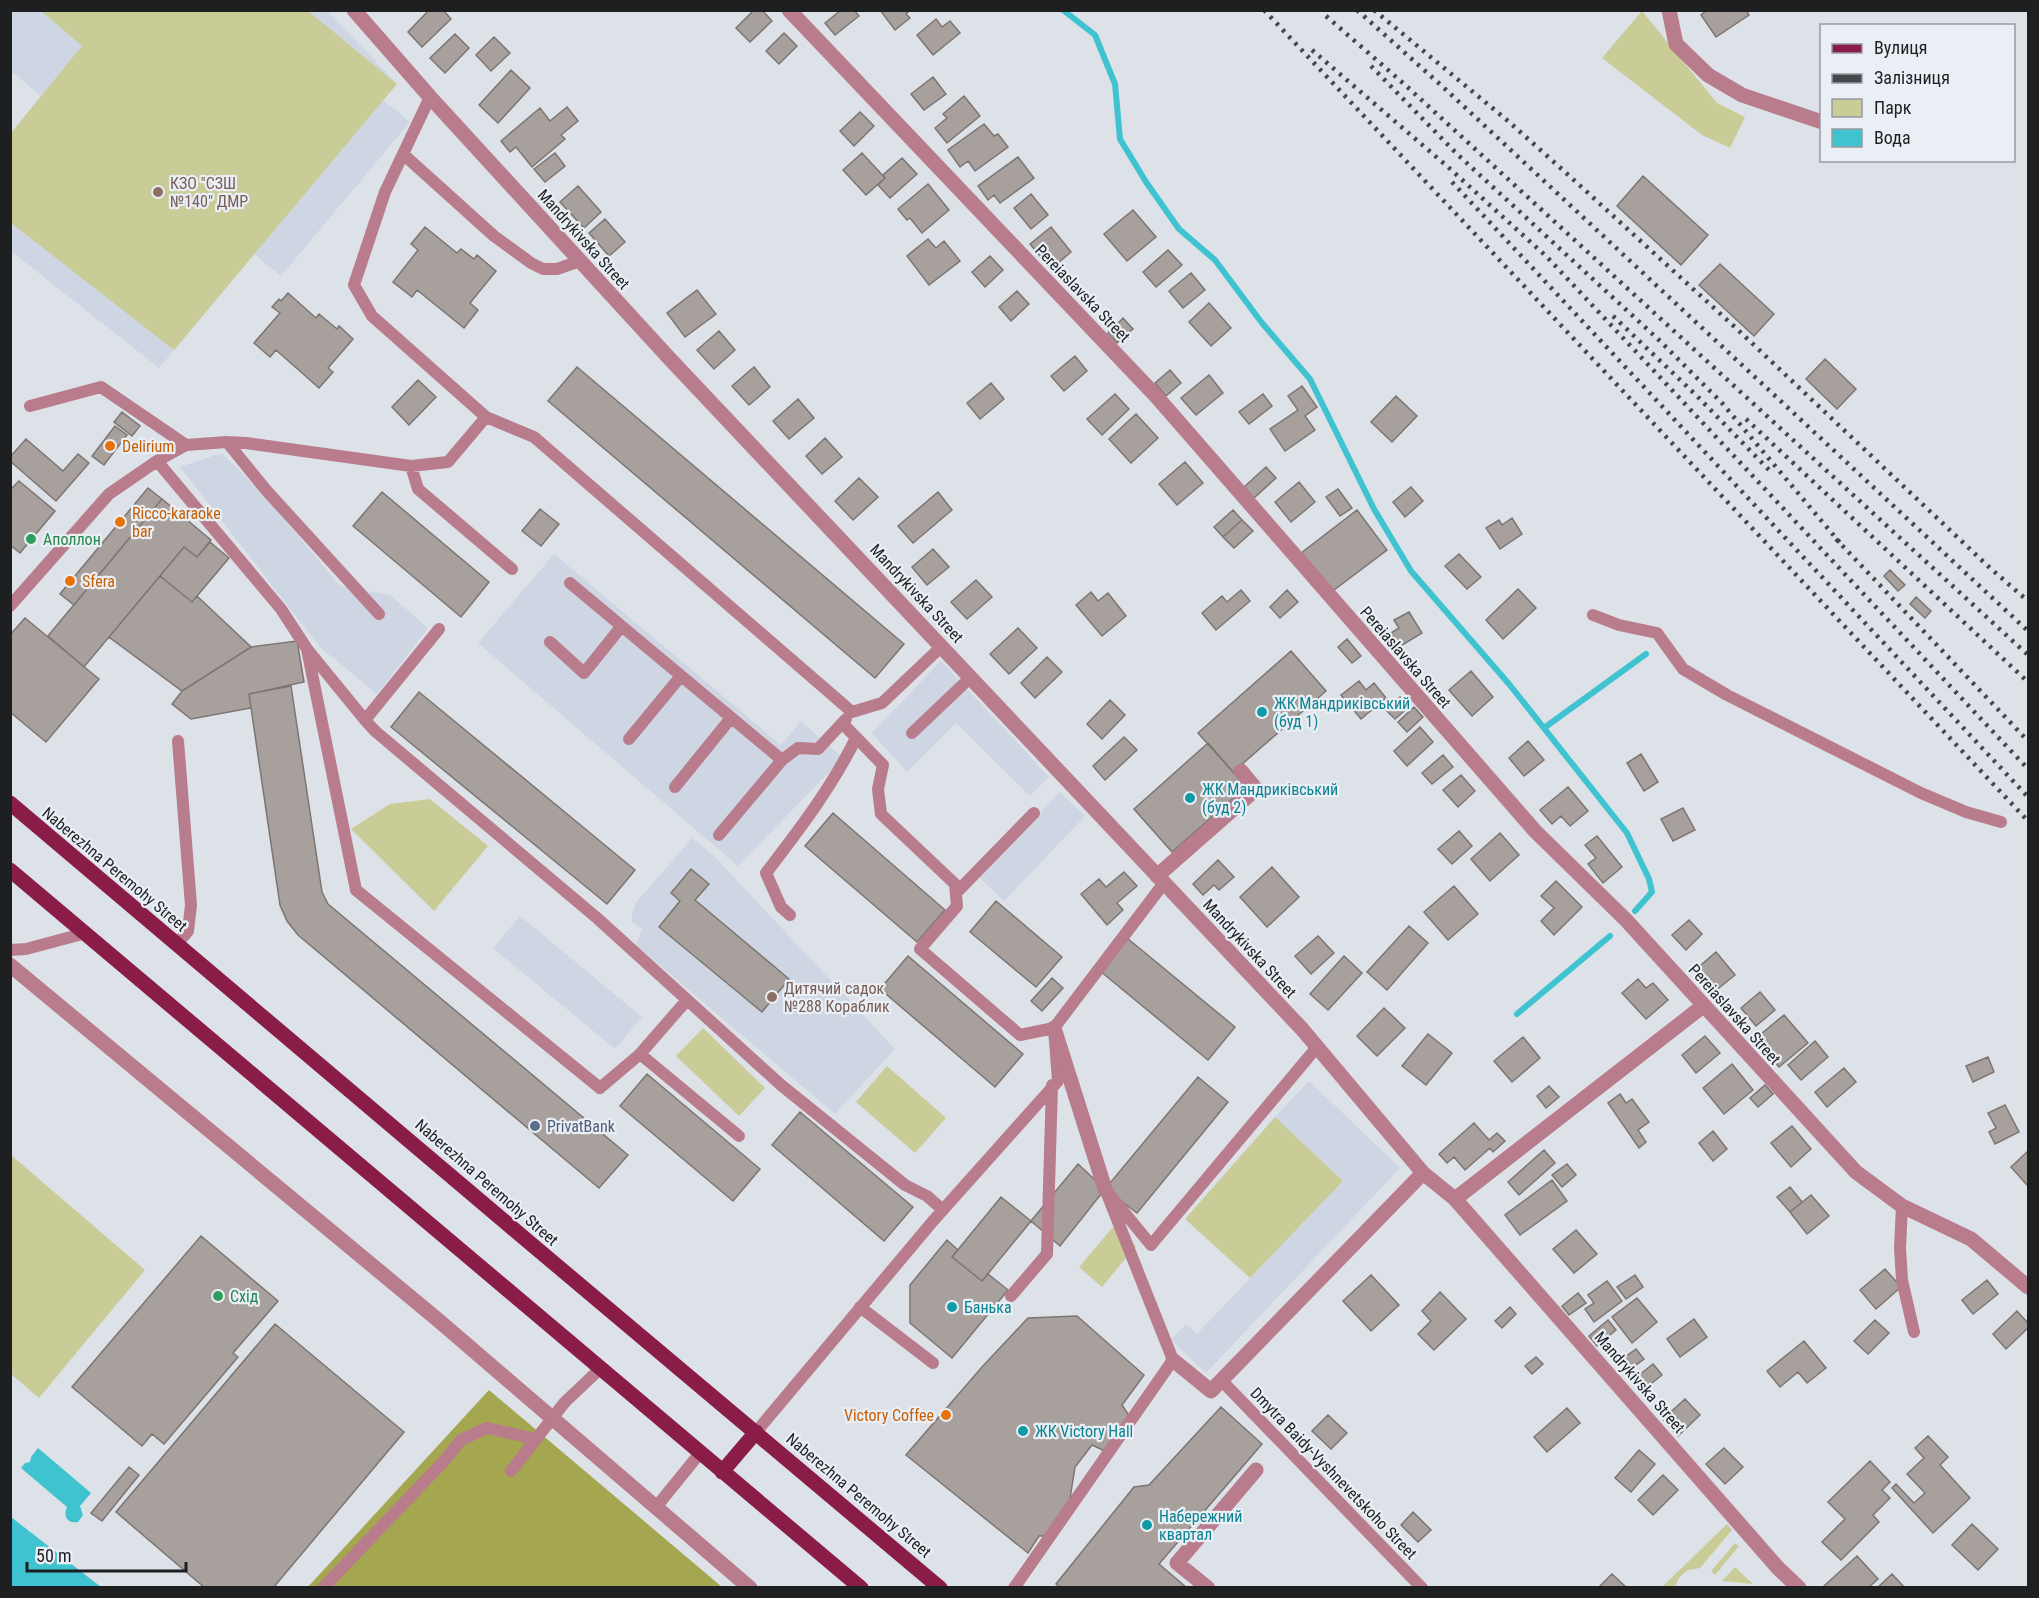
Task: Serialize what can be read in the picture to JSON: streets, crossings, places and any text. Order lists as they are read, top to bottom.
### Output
{
  "streets": {
    "main road": ["Naberezhna Peremohy Street"],
    "street": ["Mandrykivska Street", "Pereiaslavska Street"],
    "lane": ["Dmytra Baidy-Vyshnevetskoho Street"]
  },
  "places": [
    "КЗО \"СЗШ №140\" ДМР",
    "Delirium",
    "Ricco-karaoke bar",
    "Аполлон",
    "Sfera",
    "ЖК Мандриківський (буд 1)",
    "ЖК Мандриківський (буд 2)",
    "Дитячий садок №288 Кораблик",
    "PrivatBank",
    "Схід",
    "Банька",
    "Victory Coffee",
    "ЖК Victory Hall",
    "Набережний квартал"
  ],
  "legend": [
    "Вулиця",
    "Залізниця",
    "Парк",
    "Вода"
  ],
  "scale_bar": "50 m"
}
